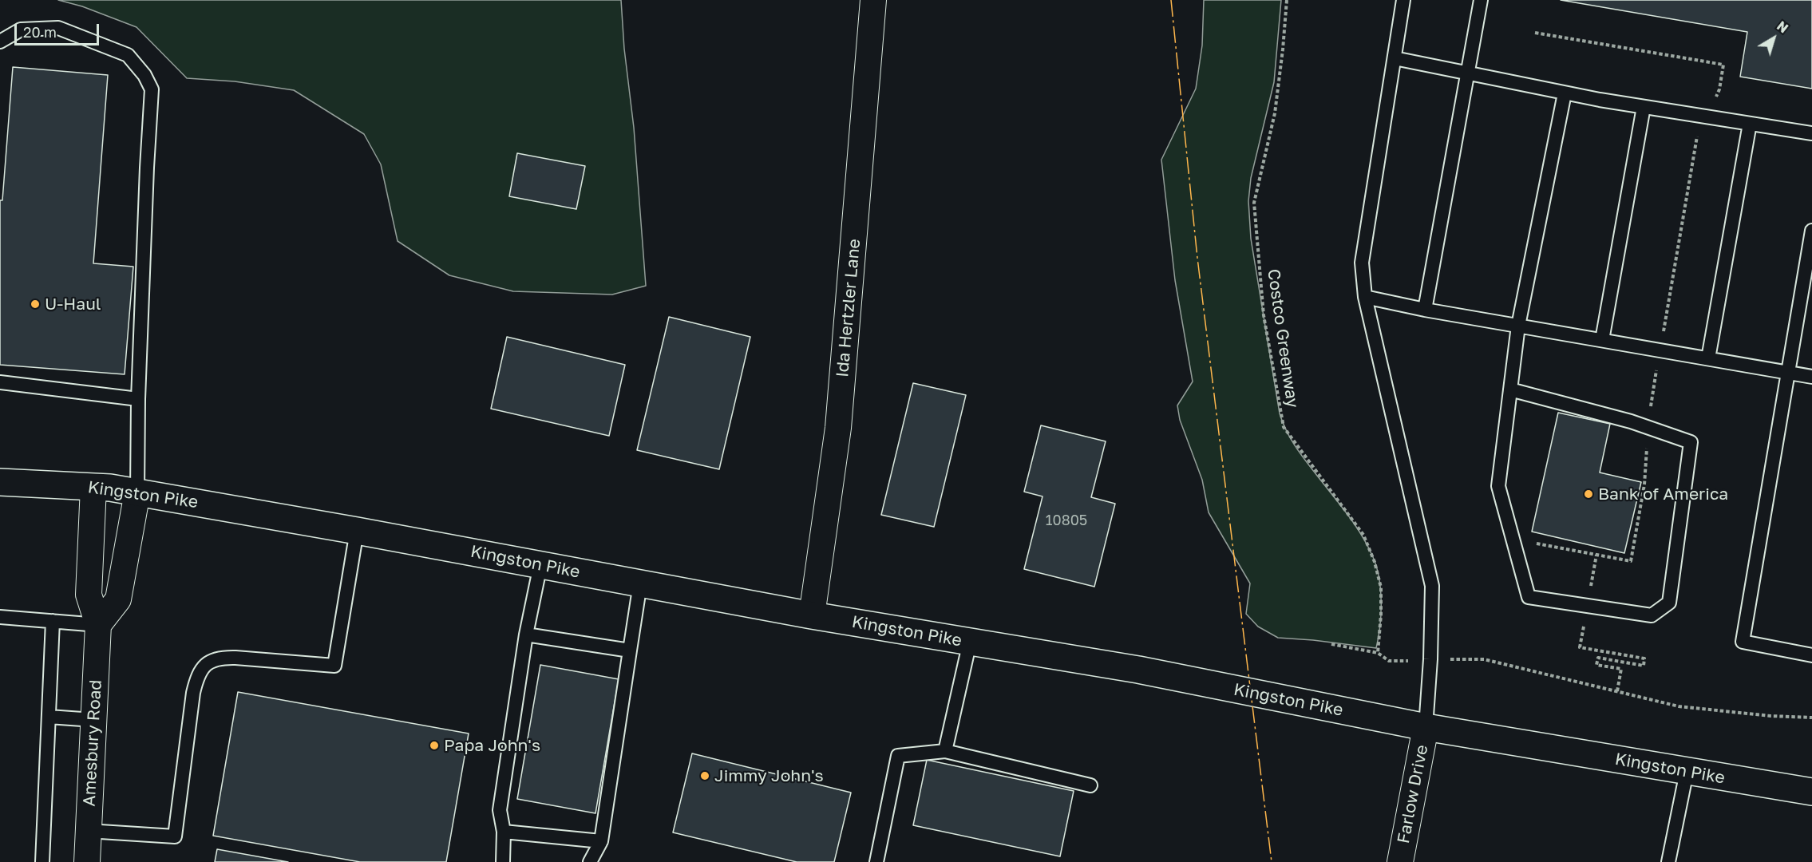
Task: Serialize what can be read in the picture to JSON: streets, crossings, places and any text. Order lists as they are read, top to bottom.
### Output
{
  "streets": {
    "main road": ["Kingston Pike"],
    "street": ["Ida Hertzler Lane", "Amesbury Road", "Farlow Drive"],
    "path": ["Costco Greenway"]
  },
  "crossings": [
    ["Ida Hertzler Lane", "Kingston Pike"],
    ["Kingston Pike", "Amesbury Road"],
    ["Kingston Pike", "Farlow Drive"]
  ],
  "places": [
    "U-Haul",
    "Bank of America",
    "Papa John's",
    "Jimmy John's"
  ],
  "house_numbers": ["10805"],
  "scale_bar": "20 m",
  "north": "top right"
}
